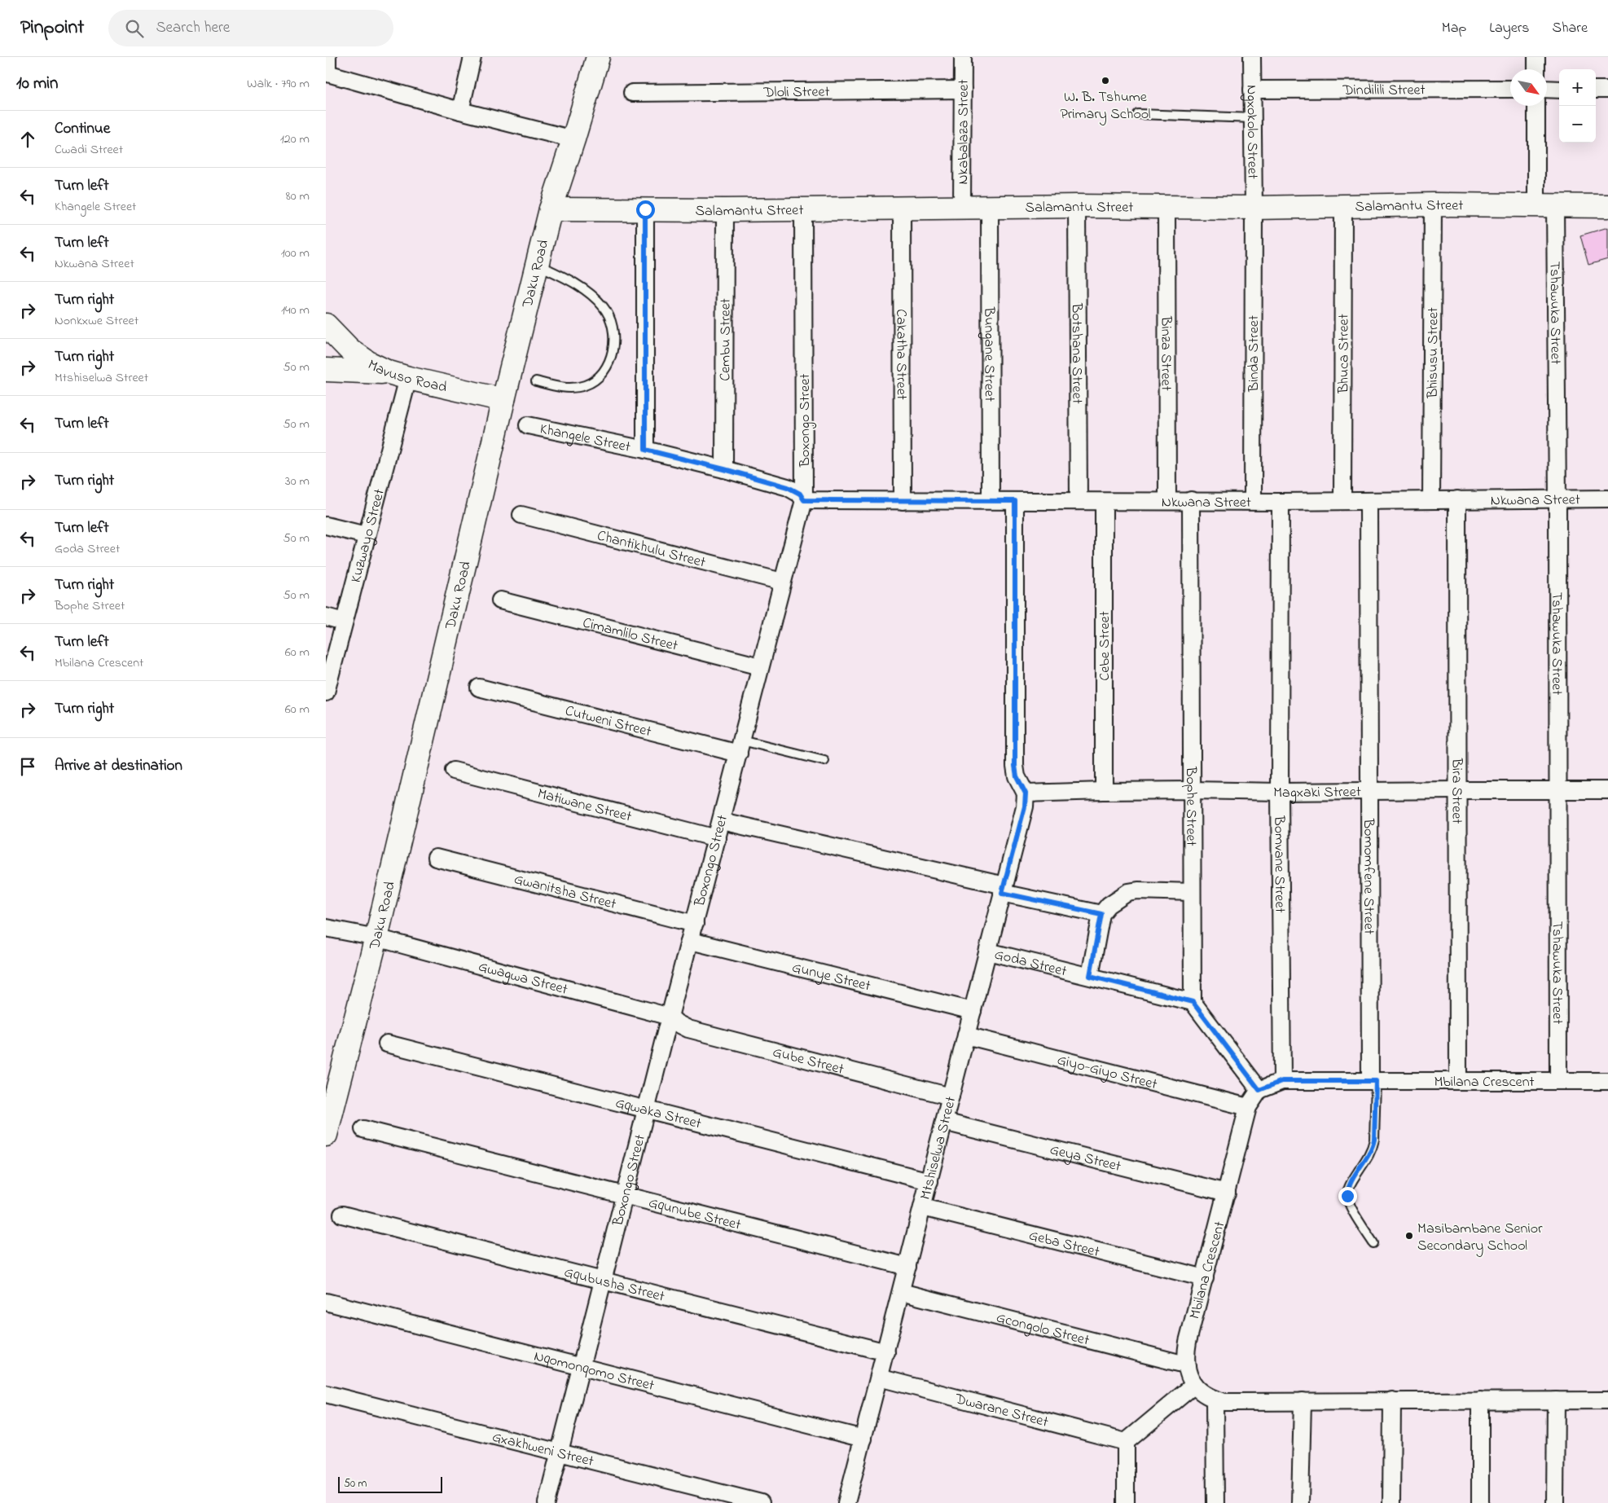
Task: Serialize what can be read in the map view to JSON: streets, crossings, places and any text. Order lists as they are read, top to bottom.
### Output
{
  "streets": {
    "street": [
      "Dindilili Street",
      "Dloli Street",
      "Ngxokolo Street",
      "Nkabalaza Street",
      "Salamantu Street",
      "Daku Road",
      "Tshawuka Street",
      "Cembu Street",
      "Bhisusu Street",
      "Botshana Street",
      "Binza Street",
      "Binda Street",
      "Bhuca Street",
      "Cakatha Street",
      "Bungane Street",
      "Mavuso Road",
      "Boxongo Street",
      "Khangele Street",
      "Nkwana Street",
      "Kuzwayo Street",
      "Chantikhulu Street",
      "Cimamlilo Street",
      "Cebe Street",
      "Cutweni Street",
      "Bira Street",
      "Magxaki Street",
      "Matiwane Street",
      "Bophe Street",
      "Bomvane Street",
      "Bomomfene Street",
      "Gwanitsha Street",
      "Goda Street",
      "Gunye Street",
      "Gwagwa Street",
      "Gube Street",
      "Giyo-Giyo Street",
      "Mbilana Crescent",
      "Gqwaka Street",
      "Mtshiselwa Street",
      "Geya Street",
      "Gqunube Street",
      "Geba Street",
      "Gqubusha Street",
      "Gcongolo Street",
      "Nqomonqomo Street",
      "Dwarane Street",
      "Gxakhweni Street"
    ]
  },
  "crossings": [
    ["Dindilili Street", "Ngxokolo Street"],
    ["Dloli Street", "Nkabalaza Street"],
    ["Ngxokolo Street", "Salamantu Street"],
    ["Ngxokolo Street", "Binda Street"],
    ["Nkabalaza Street", "Salamantu Street"],
    ["Salamantu Street", "Daku Road"],
    ["Salamantu Street", "Tshawuka Street"],
    ["Salamantu Street", "Cembu Street"],
    ["Salamantu Street", "Bhisusu Street"],
    ["Salamantu Street", "Botshana Street"],
    ["Salamantu Street", "Binza Street"],
    ["Salamantu Street", "Binda Street"],
    ["Salamantu Street", "Bhuca Street"],
    ["Salamantu Street", "Cakatha Street"],
    ["Salamantu Street", "Bungane Street"],
    ["Salamantu Street", "Boxongo Street"],
    ["Daku Road", "Mavuso Road"],
    ["Daku Road", "Gwagwa Street"],
    ["Tshawuka Street", "Nkwana Street"],
    ["Tshawuka Street", "Magxaki Street"],
    ["Tshawuka Street", "Mbilana Crescent"],
    ["Cembu Street", "Khangele Street"],
    ["Bhisusu Street", "Nkwana Street"],
    ["Botshana Street", "Nkwana Street"],
    ["Binza Street", "Nkwana Street"],
    ["Binda Street", "Nkwana Street"],
    ["Bhuca Street", "Nkwana Street"],
    ["Cakatha Street", "Nkwana Street"],
    ["Bungane Street", "Nkwana Street"],
    ["Mavuso Road", "Kuzwayo Street"],
    ["Boxongo Street", "Khangele Street"],
    ["Boxongo Street", "Nkwana Street"],
    ["Boxongo Street", "Chantikhulu Street"],
    ["Boxongo Street", "Cimamlilo Street"],
    ["Boxongo Street", "Cutweni Street"],
    ["Boxongo Street", "Matiwane Street"],
    ["Boxongo Street", "Gwanitsha Street"],
    ["Boxongo Street", "Gunye Street"],
    ["Boxongo Street", "Gwagwa Street"],
    ["Boxongo Street", "Gube Street"],
    ["Boxongo Street", "Gqwaka Street"],
    ["Boxongo Street", "Gqunube Street"],
    ["Boxongo Street", "Gqubusha Street"],
    ["Boxongo Street", "Nqomonqomo Street"],
    ["Boxongo Street", "Gxakhweni Street"],
    ["Khangele Street", "Nkwana Street"],
    ["Nkwana Street", "Cebe Street"],
    ["Nkwana Street", "Bira Street"],
    ["Nkwana Street", "Bophe Street"],
    ["Nkwana Street", "Bomvane Street"],
    ["Nkwana Street", "Bomomfene Street"],
    ["Cebe Street", "Magxaki Street"],
    ["Bira Street", "Magxaki Street"],
    ["Bira Street", "Mbilana Crescent"],
    ["Magxaki Street", "Bophe Street"],
    ["Magxaki Street", "Bomvane Street"],
    ["Magxaki Street", "Bomomfene Street"],
    ["Magxaki Street", "Mtshiselwa Street"],
    ["Bophe Street", "Goda Street"],
    ["Bomvane Street", "Mbilana Crescent"],
    ["Bomomfene Street", "Mbilana Crescent"],
    ["Goda Street", "Mtshiselwa Street"],
    ["Gunye Street", "Mtshiselwa Street"],
    ["Gwagwa Street", "Gube Street"],
    ["Gube Street", "Mtshiselwa Street"],
    ["Giyo-Giyo Street", "Mbilana Crescent"],
    ["Giyo-Giyo Street", "Mtshiselwa Street"],
    ["Mbilana Crescent", "Geya Street"],
    ["Mbilana Crescent", "Geba Street"],
    ["Mbilana Crescent", "Gcongolo Street"],
    ["Gqwaka Street", "Mtshiselwa Street"],
    ["Mtshiselwa Street", "Geya Street"],
    ["Mtshiselwa Street", "Gqunube Street"],
    ["Mtshiselwa Street", "Geba Street"],
    ["Mtshiselwa Street", "Gqubusha Street"],
    ["Mtshiselwa Street", "Gcongolo Street"],
    ["Mtshiselwa Street", "Nqomonqomo Street"],
    ["Mtshiselwa Street", "Dwarane Street"]
  ],
  "places": ["W. B. Tshume Primary School", "Masibambane Senior Secondary School"],
  "scale_bar": "50 m",
  "north": "bottom right",
  "page": {
    "header": "Pinpoint",
    "search": "Search here",
    "nav": ["Map", "Layers", "Share"],
    "heading": ["10 min", "Walk · 790 m"],
    "map_buttons": ["+", "−"],
    "list": [
      ["Continue", "Cwadi Street", "120 m"],
      ["Turn left", "Khangele Street", "80 m"],
      ["Turn left", "Nkwana Street", "100 m"],
      ["Turn right", "Nonkxwe Street", "140 m"],
      ["Turn right", "Mtshiselwa Street", "50 m"],
      ["Turn left", "50 m"],
      ["Turn right", "30 m"],
      ["Turn left", "Goda Street", "50 m"],
      ["Turn right", "Bophe Street", "50 m"],
      ["Turn left", "Mbilana Crescent", "60 m"],
      ["Turn right", "60 m"],
      "Arrive at destination"
    ],
    "scale": "50 m"
  }
}
